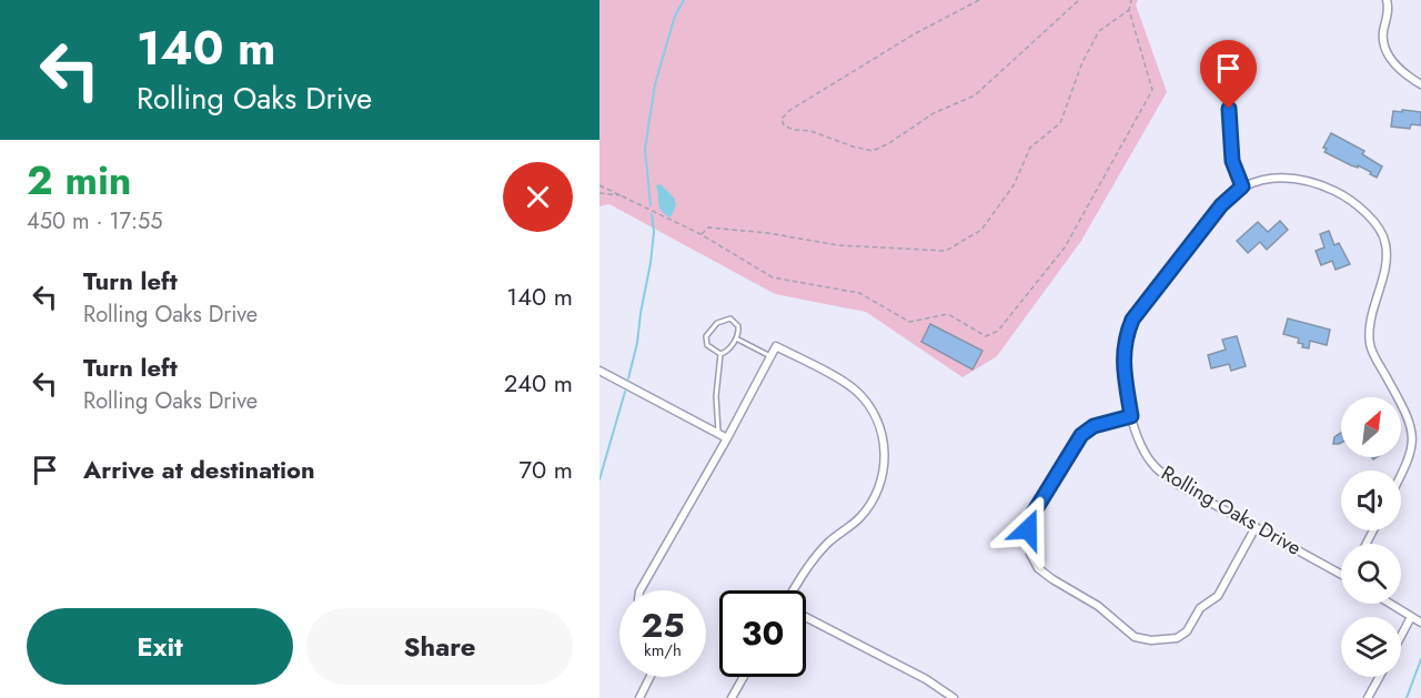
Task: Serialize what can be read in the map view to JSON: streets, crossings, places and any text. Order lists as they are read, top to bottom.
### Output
{
  "streets": {
    "street": ["Rolling Oaks Drive"]
  },
  "north": "top right",
  "page": {
    "turn": ["140 m", "Rolling Oaks Drive"],
    "heading": ["2 min", "450 m · 17:55"],
    "list": [
      {
        "name": "Turn left",
        "note": "Rolling Oaks Drive",
        "value": "140 m"
      },
      {
        "name": "Turn left",
        "note": "Rolling Oaks Drive",
        "value": "240 m"
      },
      {
        "name": "Arrive at destination",
        "value": "70 m"
      }
    ],
    "speed": "25 km/h",
    "limit": "30",
    "buttons": ["Exit", "Share"]
  }
}
